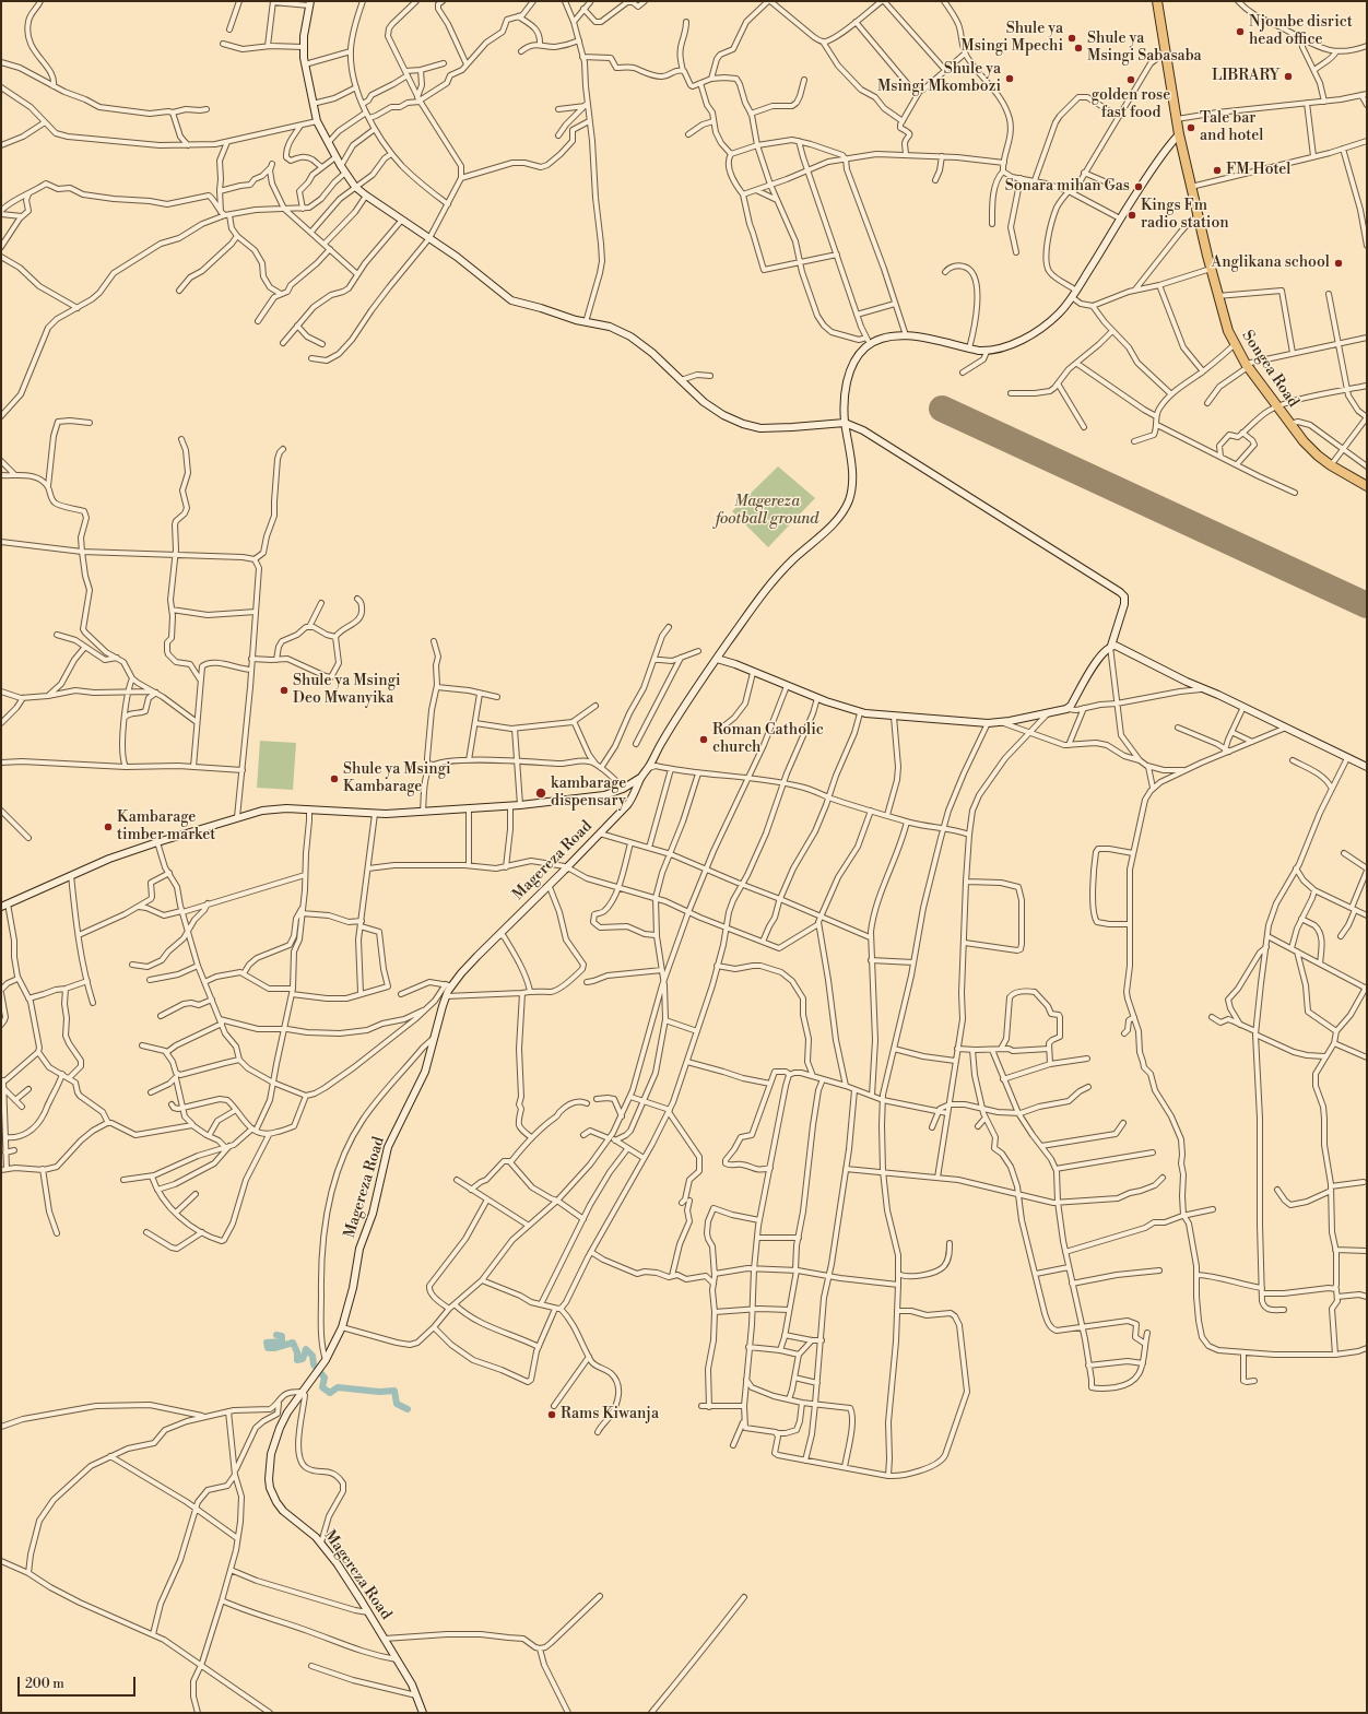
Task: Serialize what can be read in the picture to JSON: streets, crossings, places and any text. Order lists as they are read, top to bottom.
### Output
{
  "streets": {
    "highway": ["Songea Road"],
    "street": ["Magereza Road"]
  },
  "parks": ["Magereza football ground"],
  "places": [
    "Njombe disrict head office",
    "Shule ya Msingi Mpechi",
    "Shule ya Msingi Sabasaba",
    "LIBRARY",
    "Shule ya Msingi Mkombozi",
    "golden rose fast food",
    "Tale bar and hotel",
    "FM Hotel",
    "Sonara mihan Gas",
    "Kings Fm radio station",
    "Anglikana school",
    "Shule ya Msingi Deo Mwanyika",
    "Roman Catholic church",
    "Shule ya Msingi Kambarage",
    "kambarage dispensary",
    "Kambarage timber market",
    "Rams Kiwanja"
  ],
  "scale_bar": "200 m"
}
